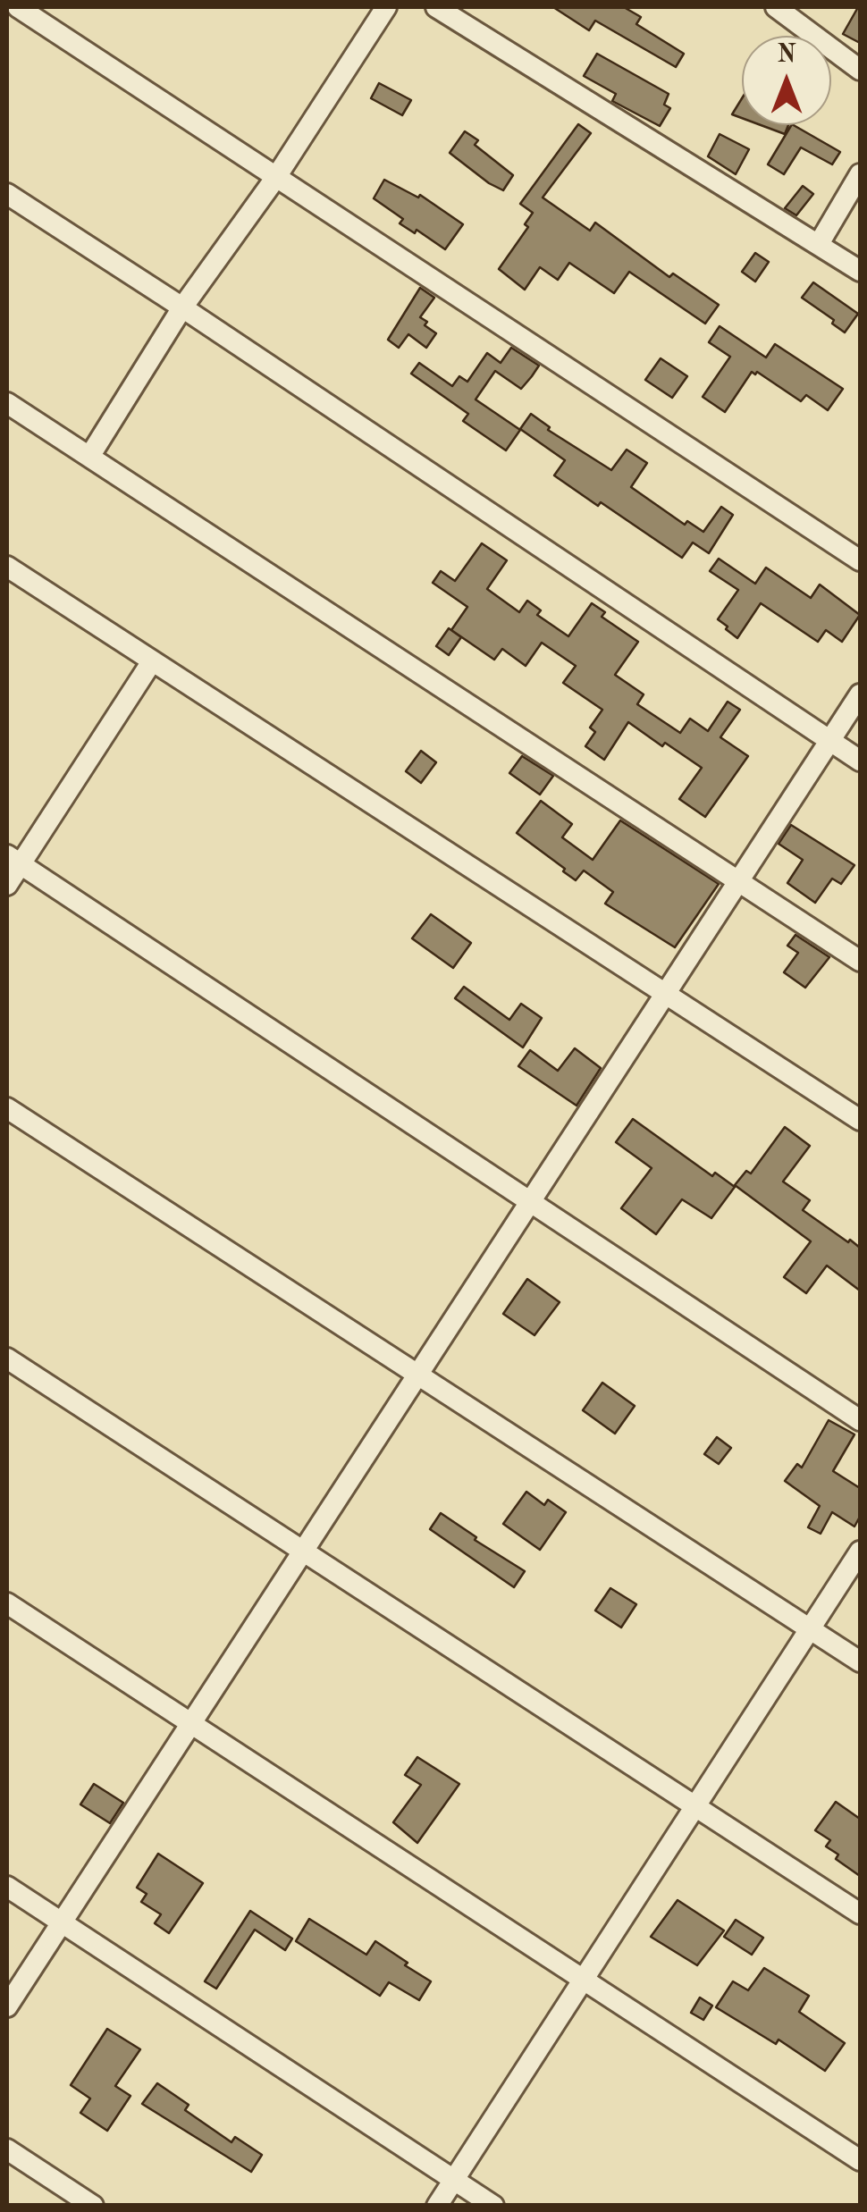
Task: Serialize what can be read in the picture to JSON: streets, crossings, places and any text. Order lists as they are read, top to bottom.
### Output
{
  "north": "top"
}
